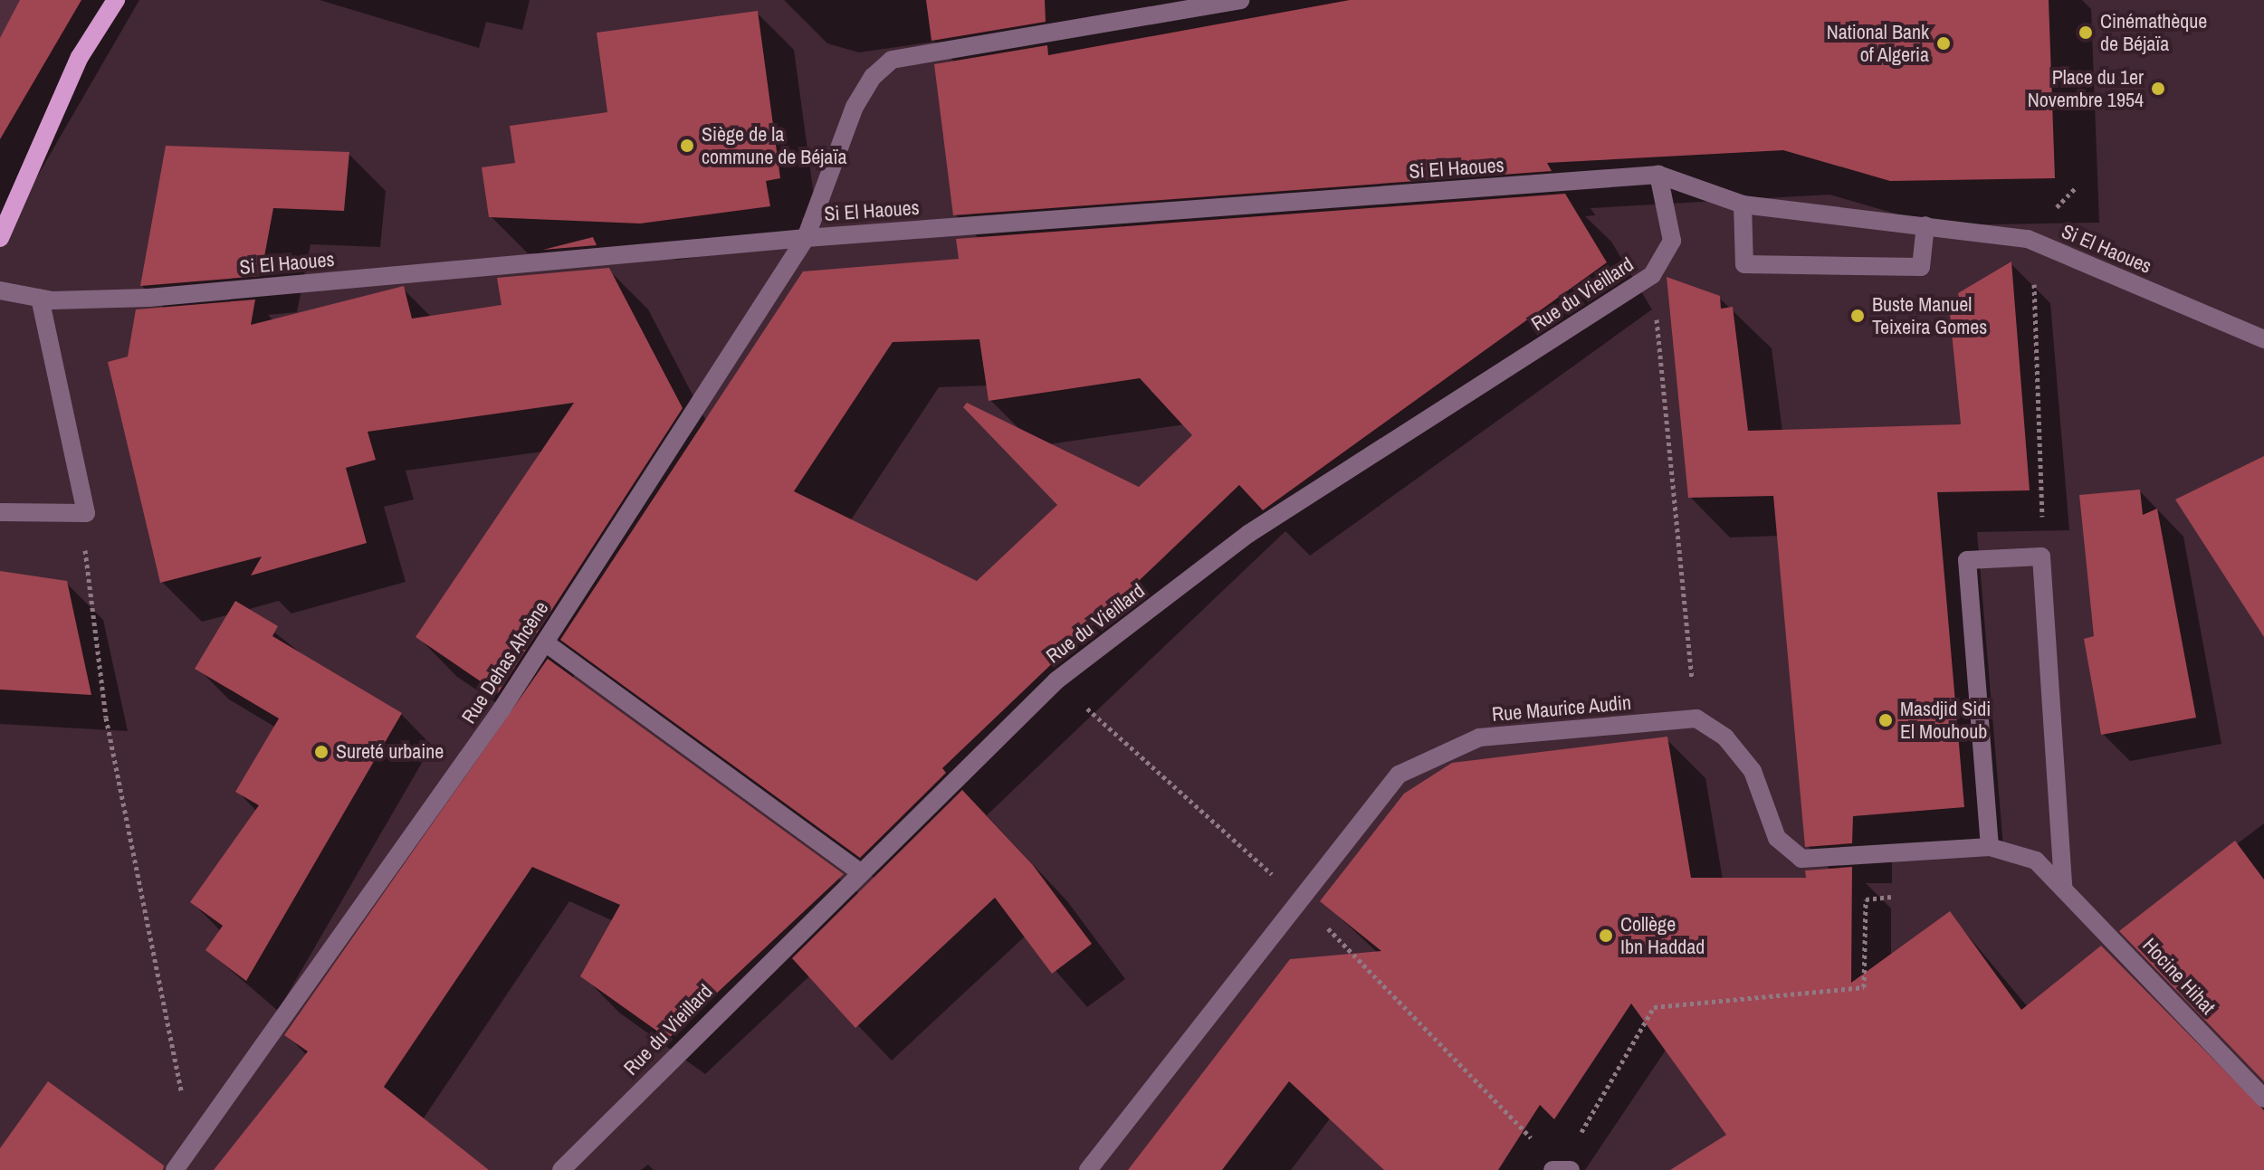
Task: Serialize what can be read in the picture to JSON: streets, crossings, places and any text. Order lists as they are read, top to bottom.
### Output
{
  "streets": {
    "street": [
      "Si El Haoues",
      "Rue du Vieillard",
      "Rue Dehas Ahcène",
      "Rue Maurice Audin",
      "Hocine Hihat"
    ]
  },
  "crossings": [
    ["Si El Haoues", "Rue du Vieillard"],
    ["Si El Haoues", "Rue Dehas Ahcène"]
  ],
  "places": [
    "Cinémathèque de Béjaïa",
    "National Bank of Algeria",
    "Place du 1er Novembre 1954",
    "Siège de la commune de Béjaïa",
    "Buste Manuel Teixeira Gomes",
    "Masdjid Sidi El Mouhoub",
    "Sureté urbaine",
    "Collège Ibn Haddad"
  ]
}
